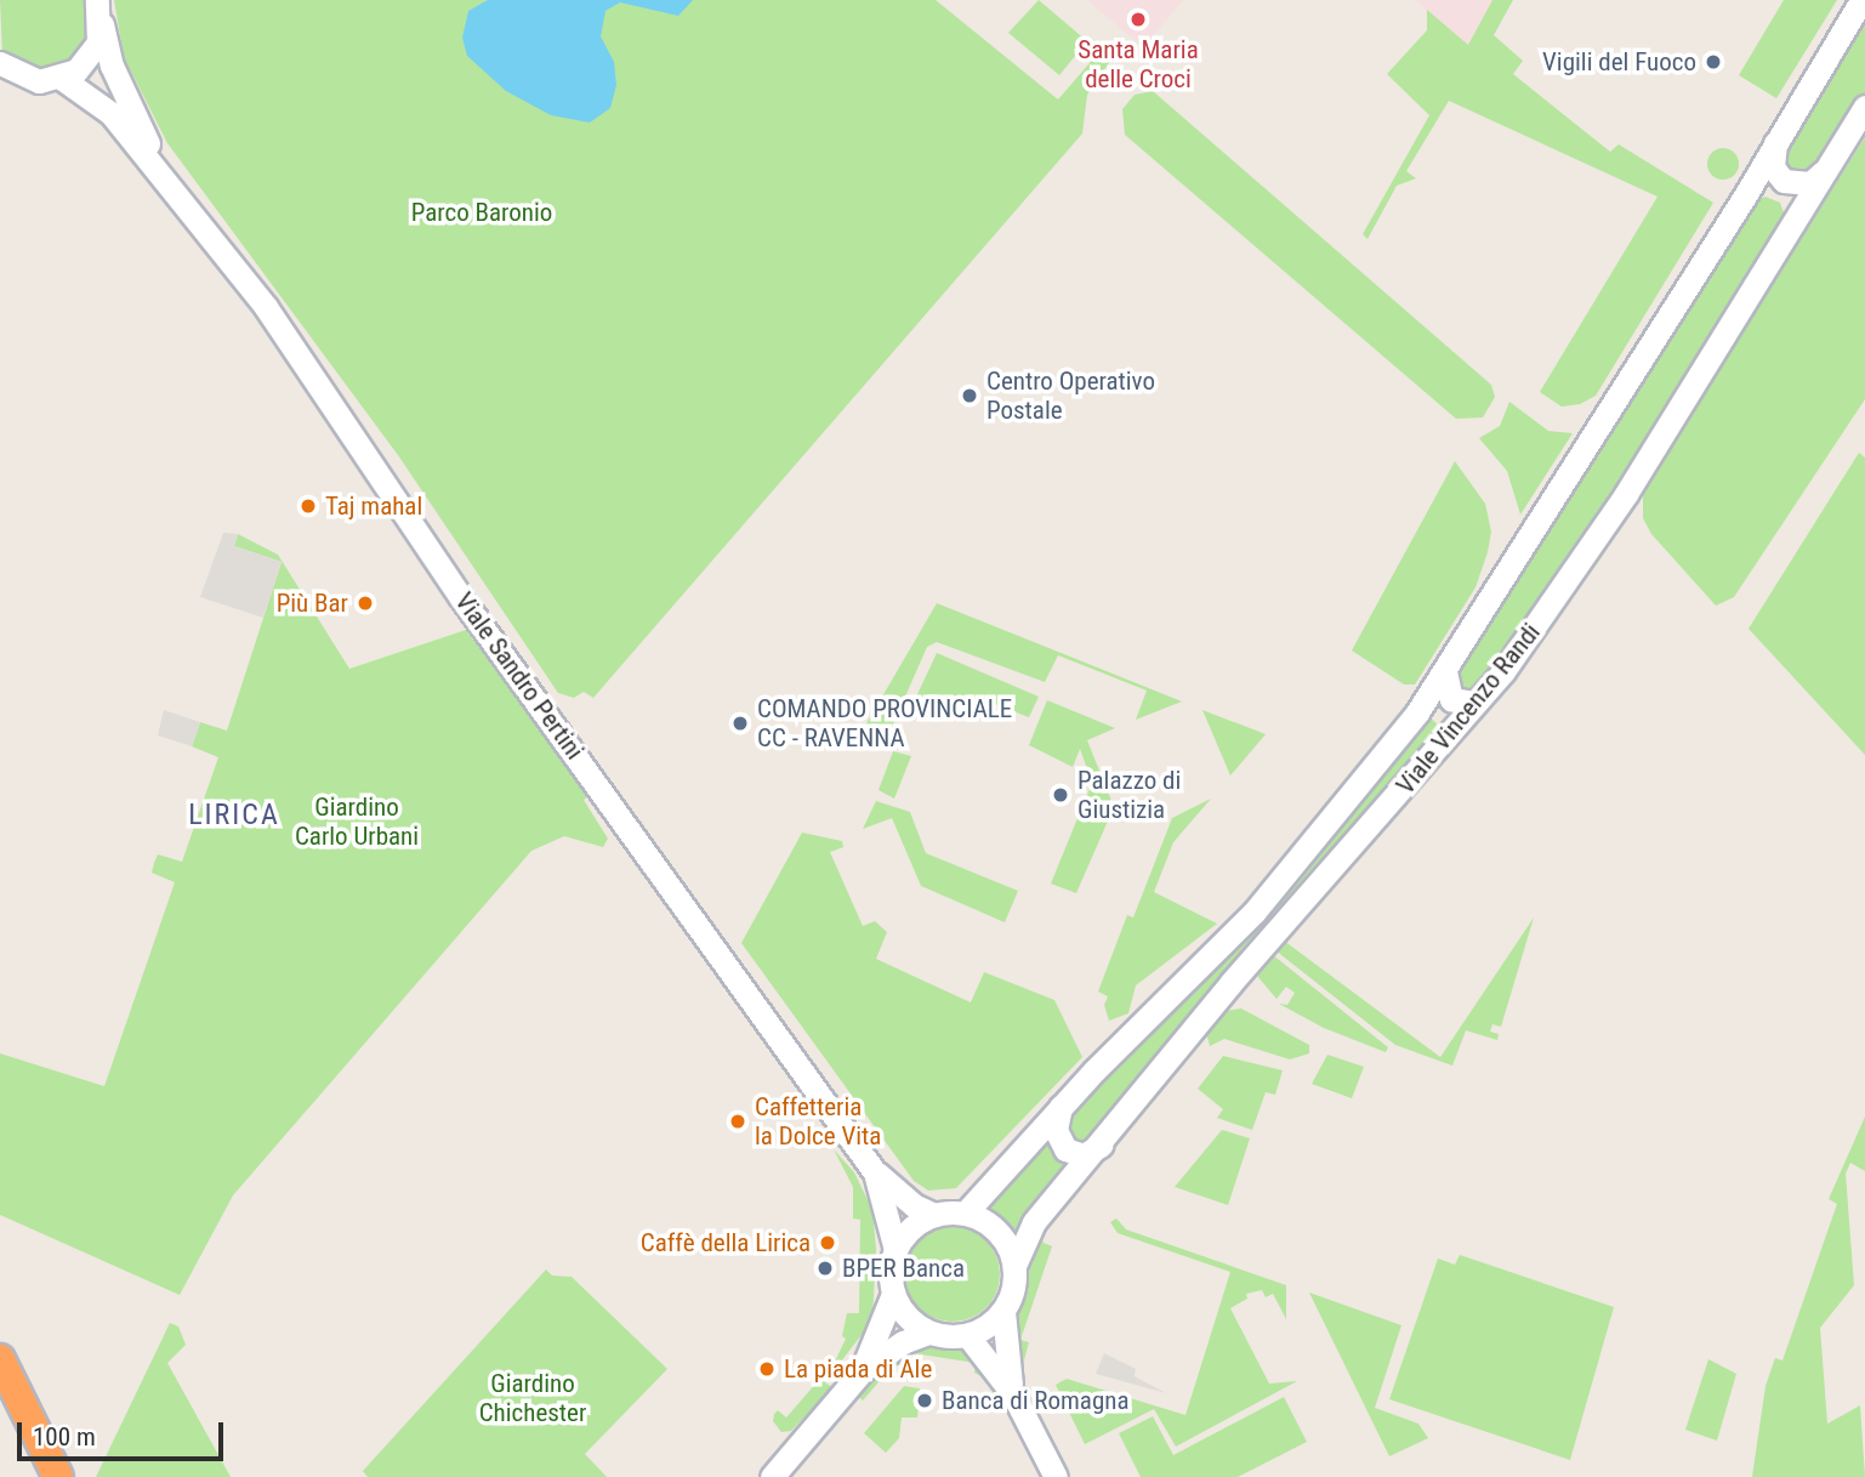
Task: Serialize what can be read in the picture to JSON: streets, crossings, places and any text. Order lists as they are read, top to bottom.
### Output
{
  "streets": {
    "street": ["Viale Sandro Pertini", "Viale Vincenzo Randi"]
  },
  "crossings": [
    ["Viale Sandro Pertini", "Viale Vincenzo Randi"]
  ],
  "districts": ["LIRICA"],
  "parks": ["Parco Baronio", "Giardino Carlo Urbani", "Giardino Chichester"],
  "places": [
    "Santa Maria delle Croci",
    "Vigili del Fuoco",
    "Centro Operativo Postale",
    "Taj mahal",
    "Più Bar",
    "COMANDO PROVINCIALE CC - RAVENNA",
    "Palazzo di Giustizia",
    "Caffetteria la Dolce Vita",
    "Caffè della Lirica",
    "BPER Banca",
    "La piada di Ale",
    "Banca di Romagna"
  ],
  "scale_bar": "100 m"
}
